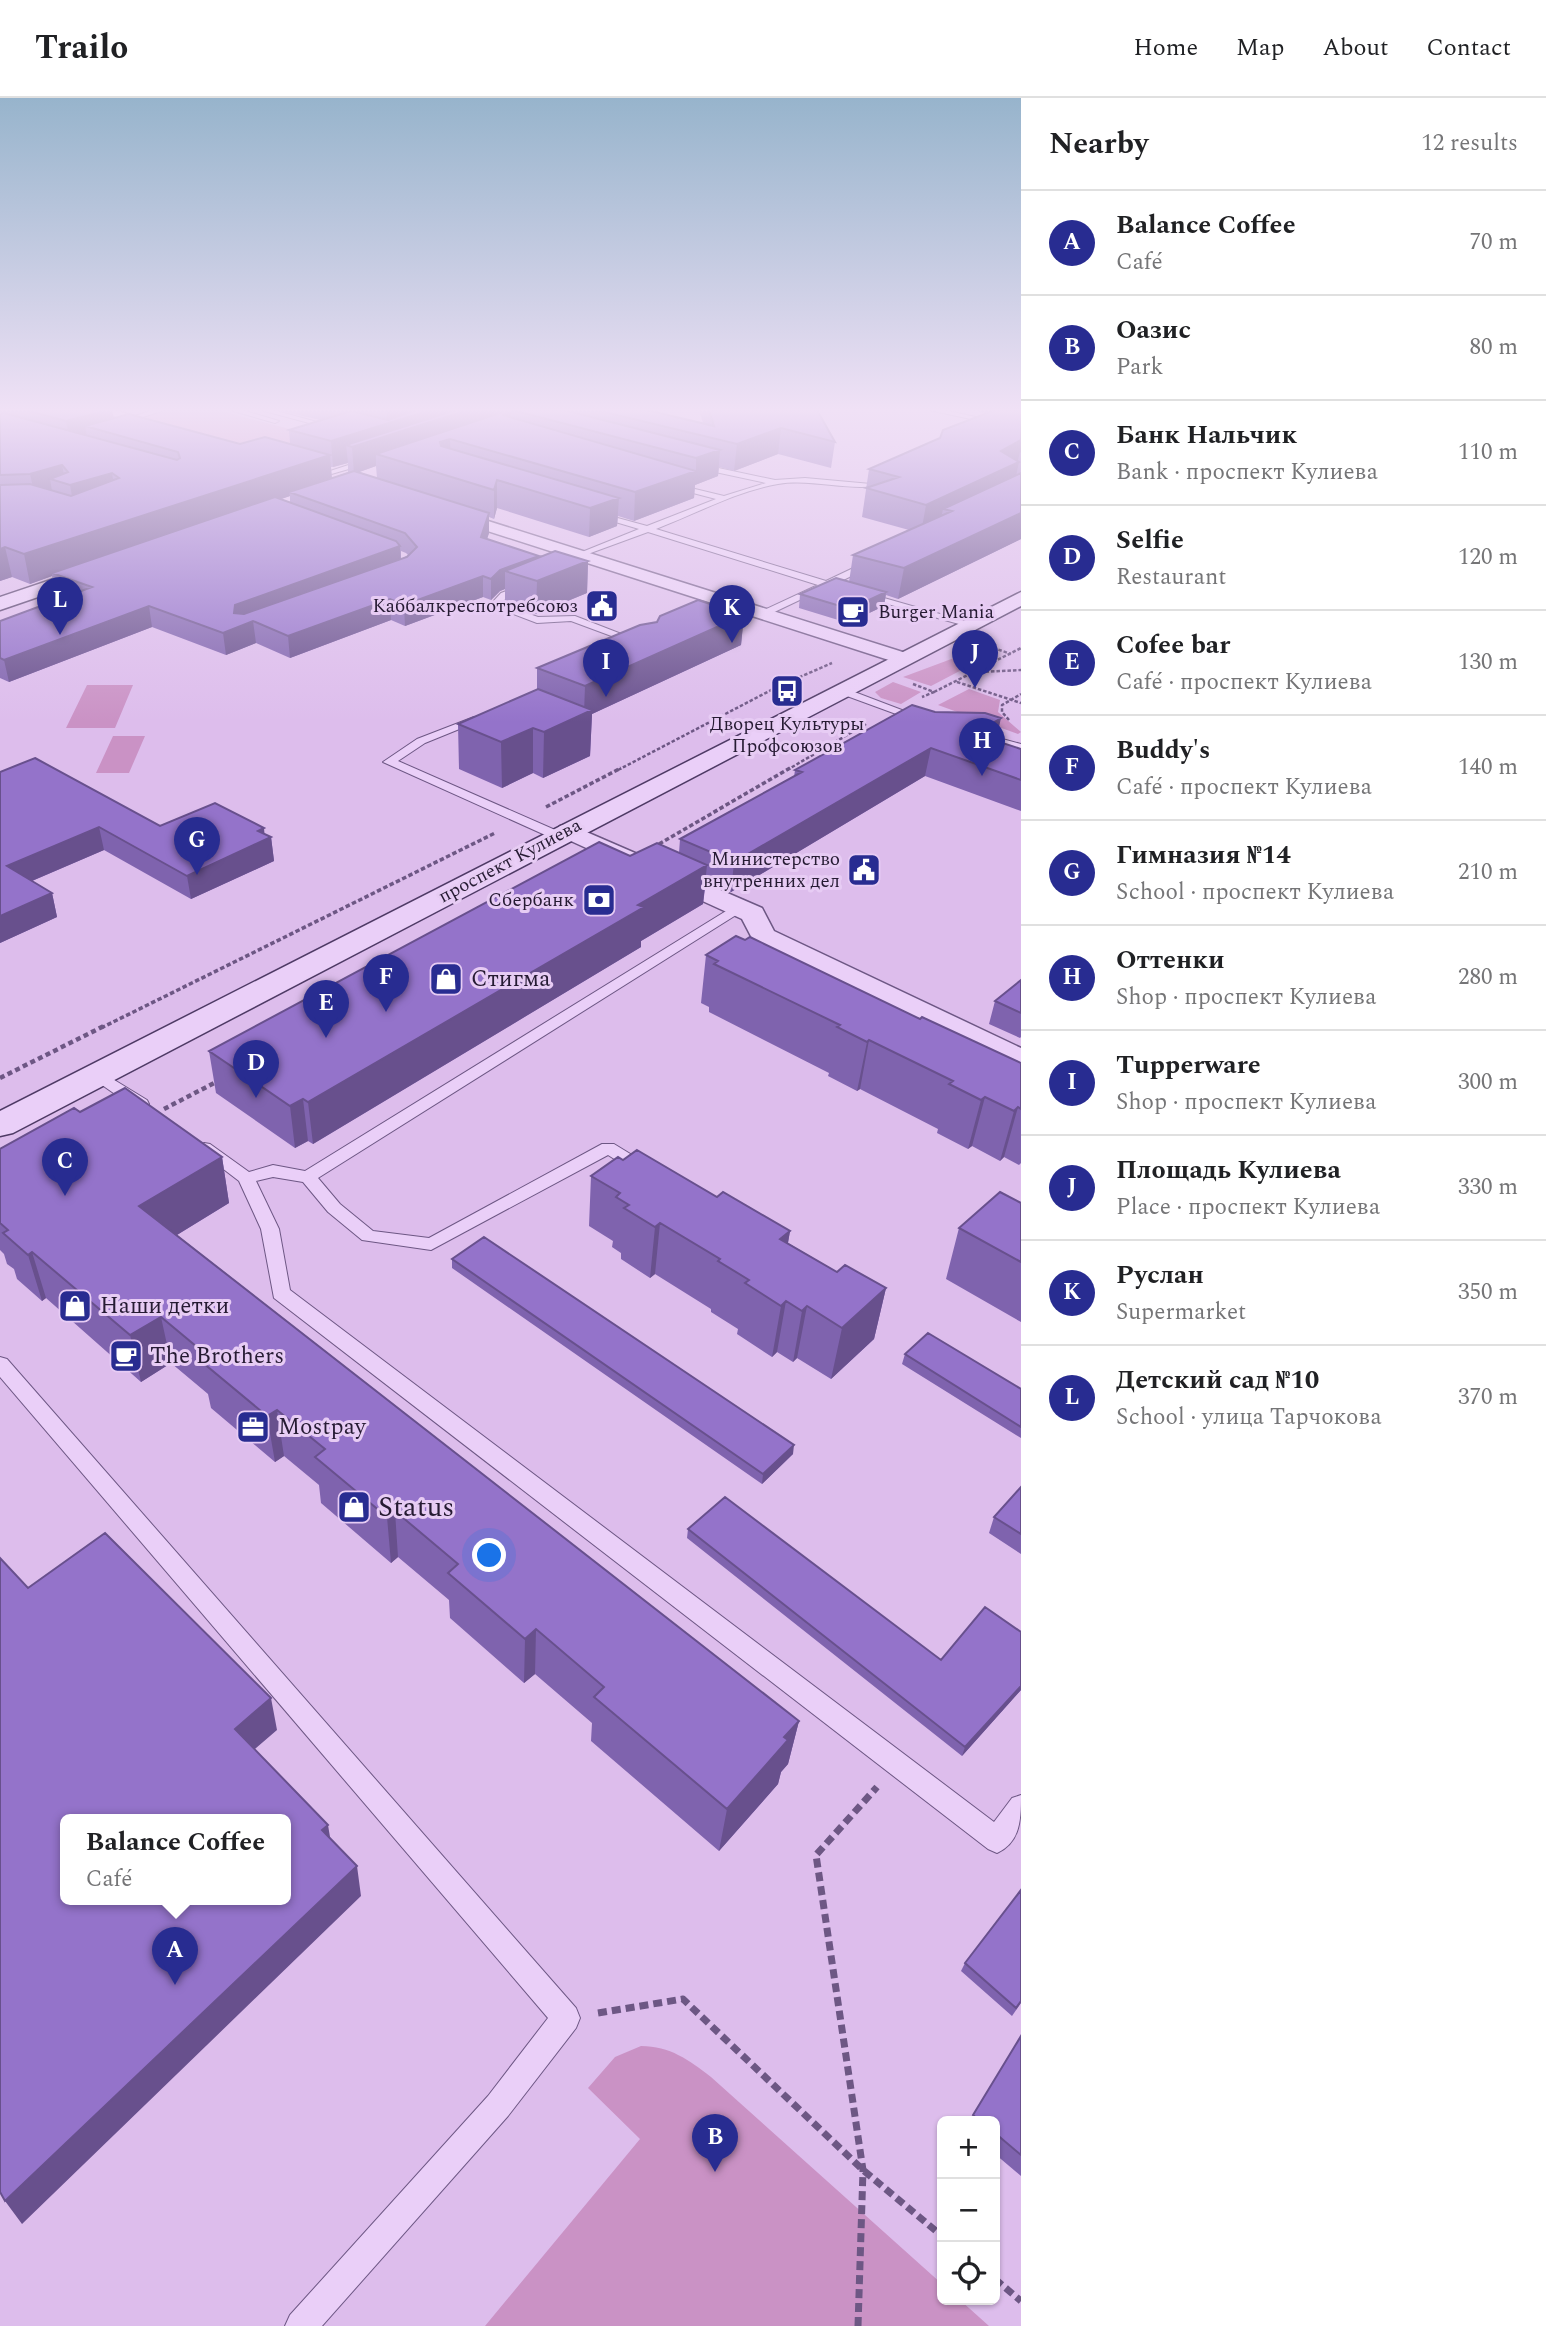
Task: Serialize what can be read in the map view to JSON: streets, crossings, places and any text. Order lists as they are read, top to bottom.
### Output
{
  "streets": {
    "main road": ["проспект Кулиева"]
  },
  "places": {
    "public building": ["Каббалкреспотребсоюз", "Министерство внутренних дел"],
    "cafe": ["Burger Mania", "The Brothers"],
    "bus stop": ["Дворец Культуры Профсоюзов"],
    "bank": ["Сбербанк"],
    "shop": ["Стигма", "Наши детки", "Status"],
    "office": ["Mostpay"]
  },
  "page": {
    "header": "Trailo",
    "nav": [
      "Home",
      "Map",
      "About",
      "Contact"
    ],
    "heading": ["Nearby", "12 results"],
    "list": [
      {
        "mark": "A",
        "name": "Balance Coffee",
        "note": "Café",
        "value": "70 m"
      },
      {
        "mark": "B",
        "name": "Оазис",
        "note": "Park",
        "value": "80 m"
      },
      {
        "mark": "C",
        "name": "Банк Нальчик",
        "note": "Bank · проспект Кулиева",
        "value": "110 m"
      },
      {
        "mark": "D",
        "name": "Selfie",
        "note": "Restaurant",
        "value": "120 m"
      },
      {
        "mark": "E",
        "name": "Cofee bar",
        "note": "Café · проспект Кулиева",
        "value": "130 m"
      },
      {
        "mark": "F",
        "name": "Buddy's",
        "note": "Café · проспект Кулиева",
        "value": "140 m"
      },
      {
        "mark": "G",
        "name": "Гимназия №14",
        "note": "School · проспект Кулиева",
        "value": "210 m"
      },
      {
        "mark": "H",
        "name": "Оттенки",
        "note": "Shop · проспект Кулиева",
        "value": "280 m"
      },
      {
        "mark": "I",
        "name": "Tupperware",
        "note": "Shop · проспект Кулиева",
        "value": "300 m"
      },
      {
        "mark": "J",
        "name": "Площадь Кулиева",
        "note": "Place · проспект Кулиева",
        "value": "330 m"
      },
      {
        "mark": "K",
        "name": "Руслан",
        "note": "Supermarket",
        "value": "350 m"
      },
      {
        "mark": "L",
        "name": "Детский сад №10",
        "note": "School · улица Тарчокова",
        "value": "370 m"
      }
    ],
    "pins": [
      "L",
      "K",
      "J",
      "I",
      "H",
      "G",
      "F",
      "E",
      "D",
      "C",
      "A",
      "B"
    ],
    "popup": ["Balance Coffee", "Café"],
    "map_buttons": ["+", "−"]
  }
}
